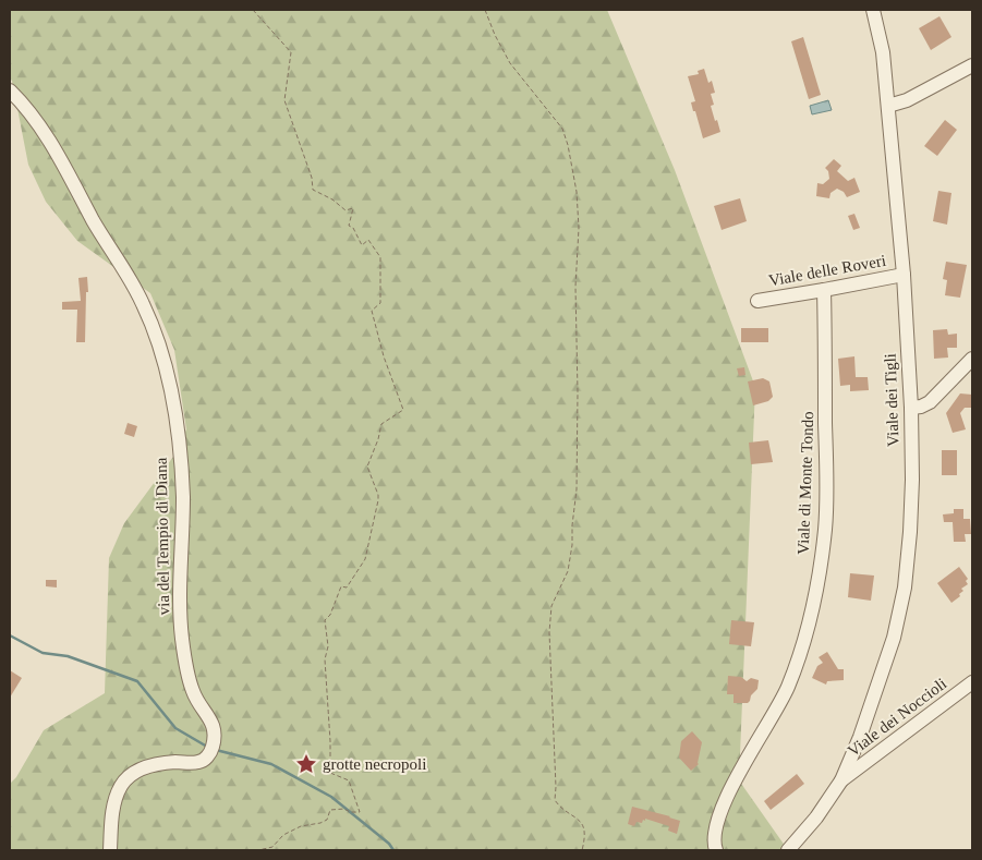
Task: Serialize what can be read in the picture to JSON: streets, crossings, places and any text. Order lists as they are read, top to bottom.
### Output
{
  "streets": {
    "street": [
      "Viale delle Roveri",
      "Viale dei Tigli",
      "Viale di Monte Tondo",
      "via del Tempio di Diana",
      "Viale dei Noccioli"
    ]
  },
  "crossings": [
    ["Viale delle Roveri", "Viale dei Tigli"],
    ["Viale delle Roveri", "Viale di Monte Tondo"],
    ["Viale dei Tigli", "Viale dei Noccioli"]
  ],
  "places": {
    "place": ["grotte necropoli"]
  }
}
